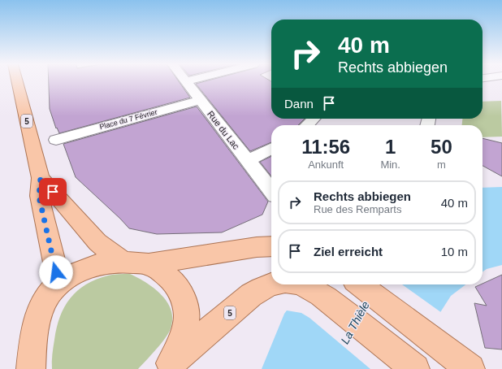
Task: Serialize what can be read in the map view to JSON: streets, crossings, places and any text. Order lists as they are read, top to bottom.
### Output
{
  "streets": {
    "main road": ["5"],
    "street": ["Place du 7 Février", "Rue du Lac"]
  },
  "crossings": [
    ["Place du 7 Février", "Rue du Lac"]
  ],
  "water": ["La Thièle"],
  "page": {
    "turn": ["40 m", "Rechts abbiegen"],
    "then": "Dann",
    "eta": [
      "11:56",
      "Ankunft",
      "1",
      "Min.",
      "50",
      "m"
    ],
    "list": [
      {
        "name": "Rechts abbiegen",
        "note": "Rue des Remparts",
        "value": "40 m"
      },
      {
        "name": "Ziel erreicht",
        "value": "10 m"
      }
    ]
  }
}
